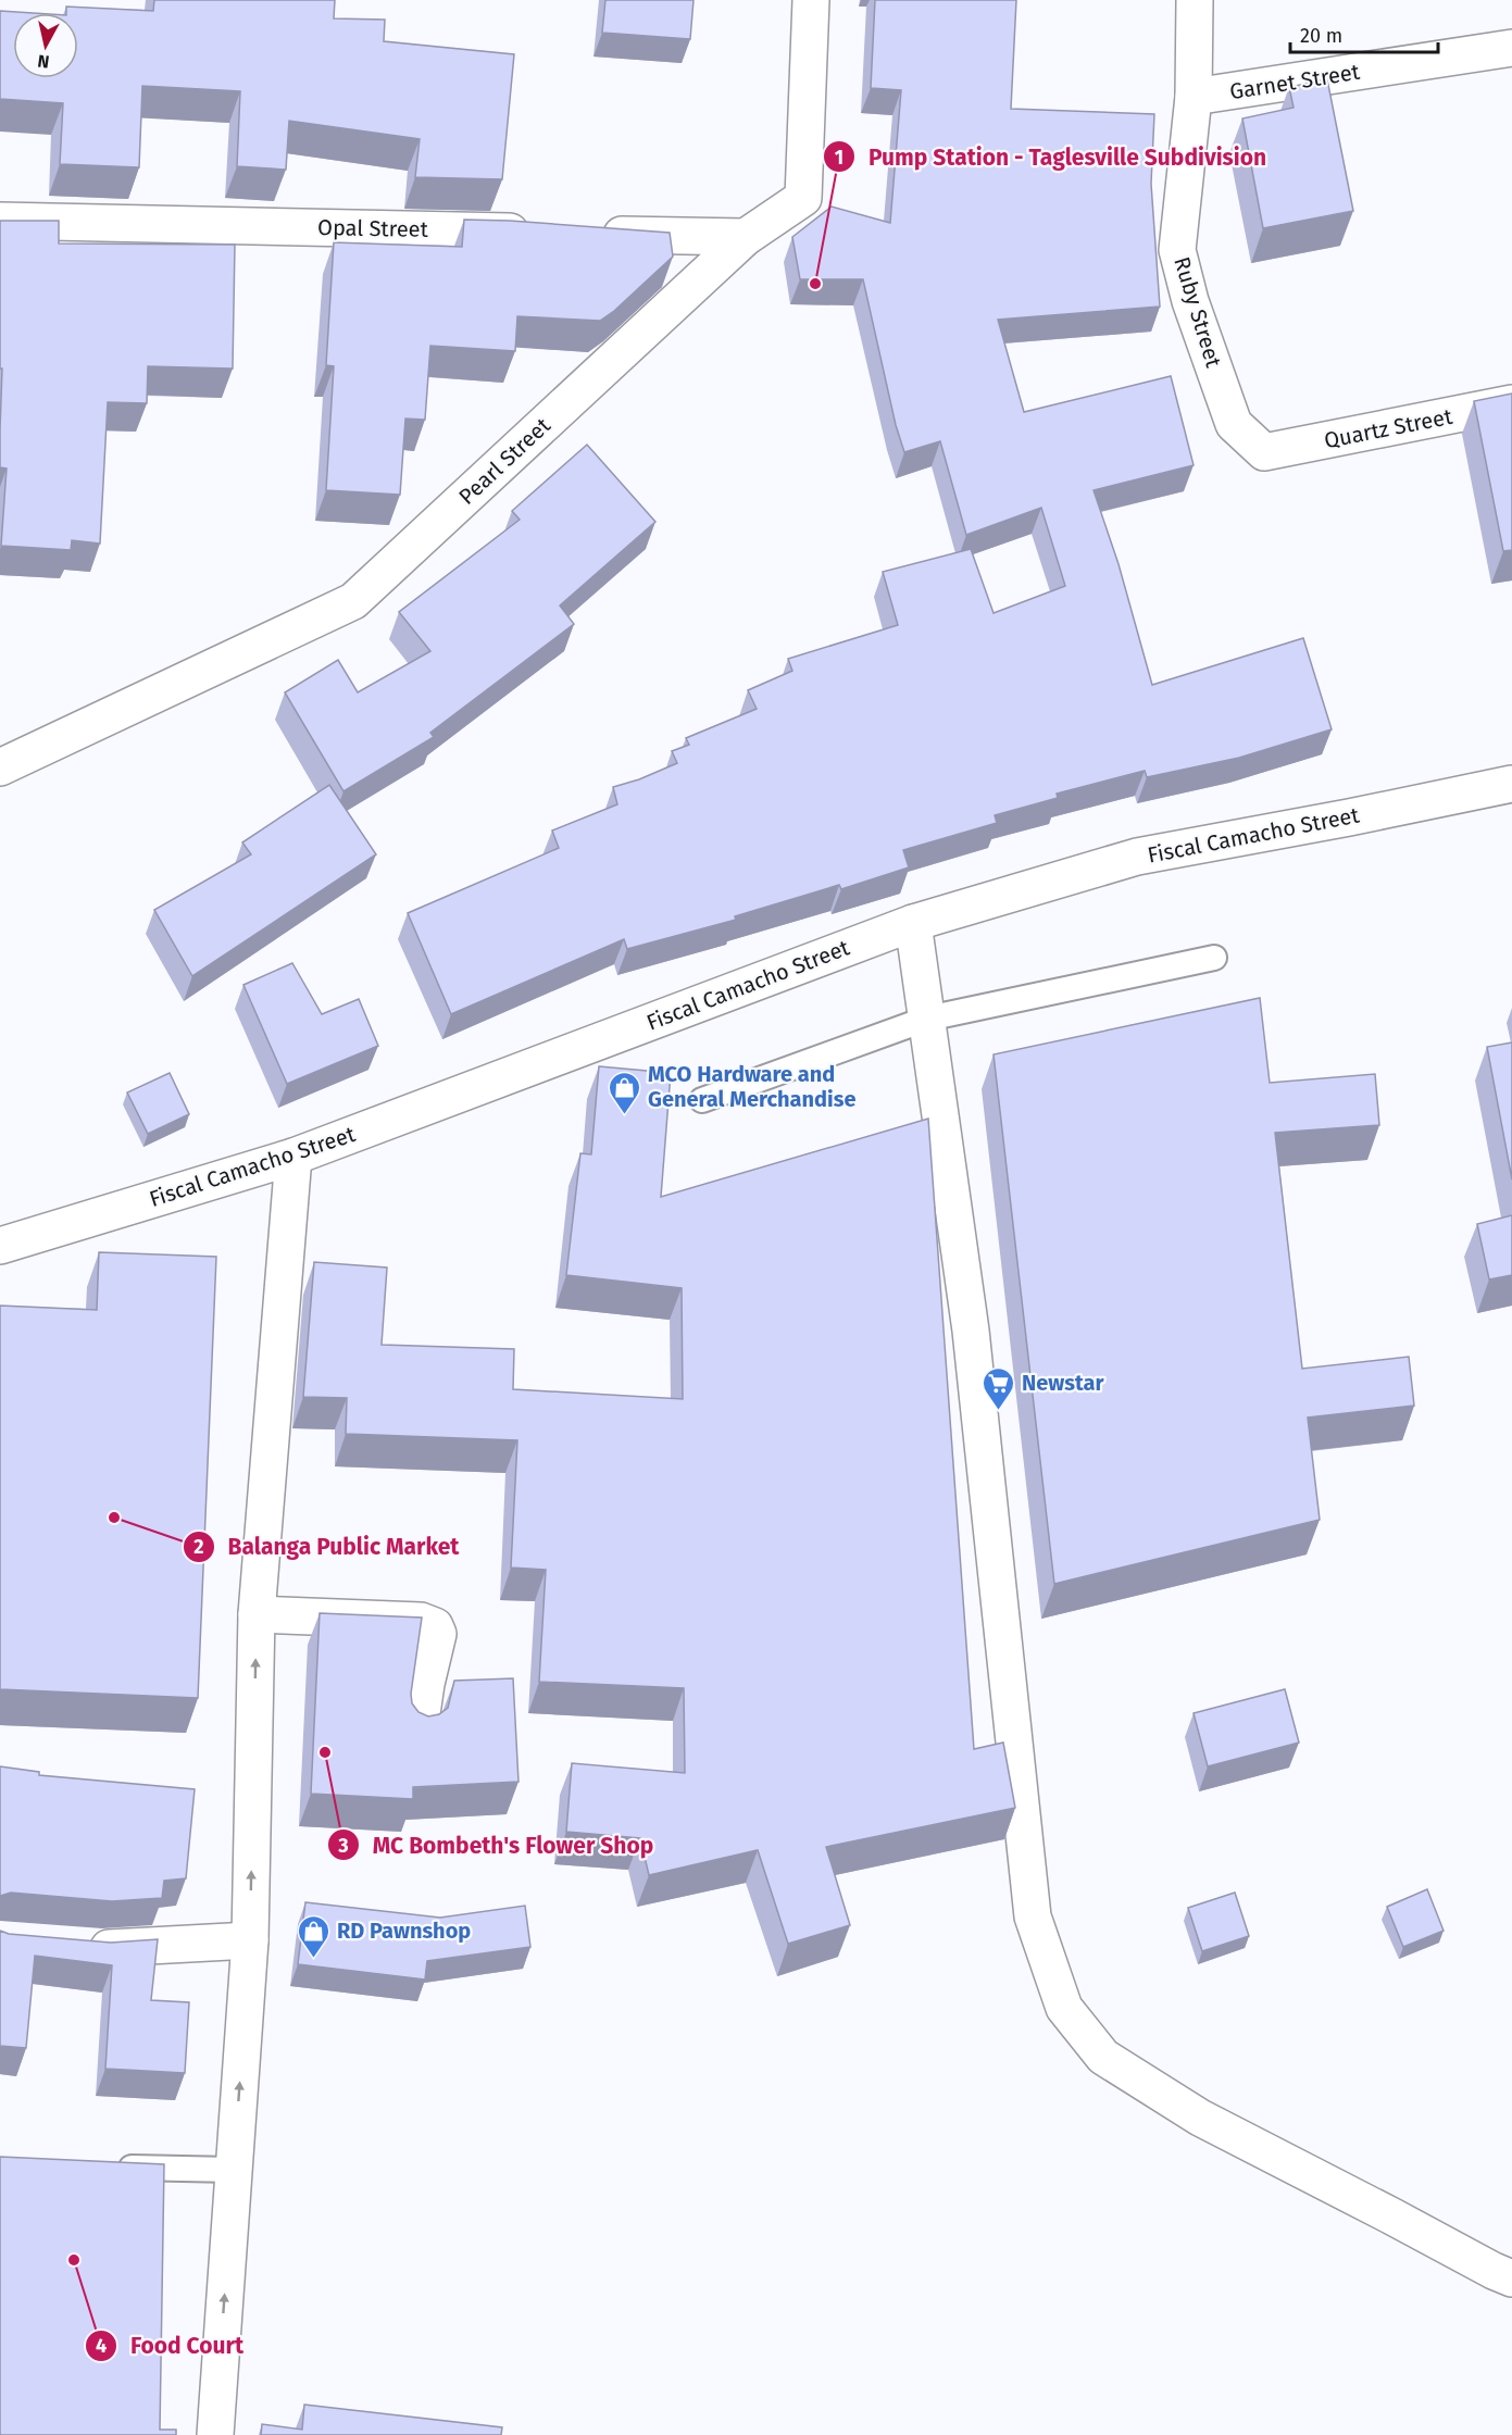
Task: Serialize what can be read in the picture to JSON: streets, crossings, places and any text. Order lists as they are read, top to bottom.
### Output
{
  "streets": {
    "street": [
      "Garnet Street",
      "Opal Street",
      "Ruby Street",
      "Quartz Street",
      "Pearl Street",
      "Fiscal Camacho Street"
    ]
  },
  "crossings": [
    ["Garnet Street", "Ruby Street"],
    ["Ruby Street", "Quartz Street"]
  ],
  "places": {
    "other": [
      "Pump Station - Taglesville Subdivision",
      "Balanga Public Market",
      "MC Bombeth's Flower Shop",
      "Food Court"
    ],
    "shop": ["MCO Hardware and General Merchandise", "RD Pawnshop"],
    "supermarket": ["Newstar"]
  },
  "scale_bar": "20 m",
  "north": "bottom"
}
